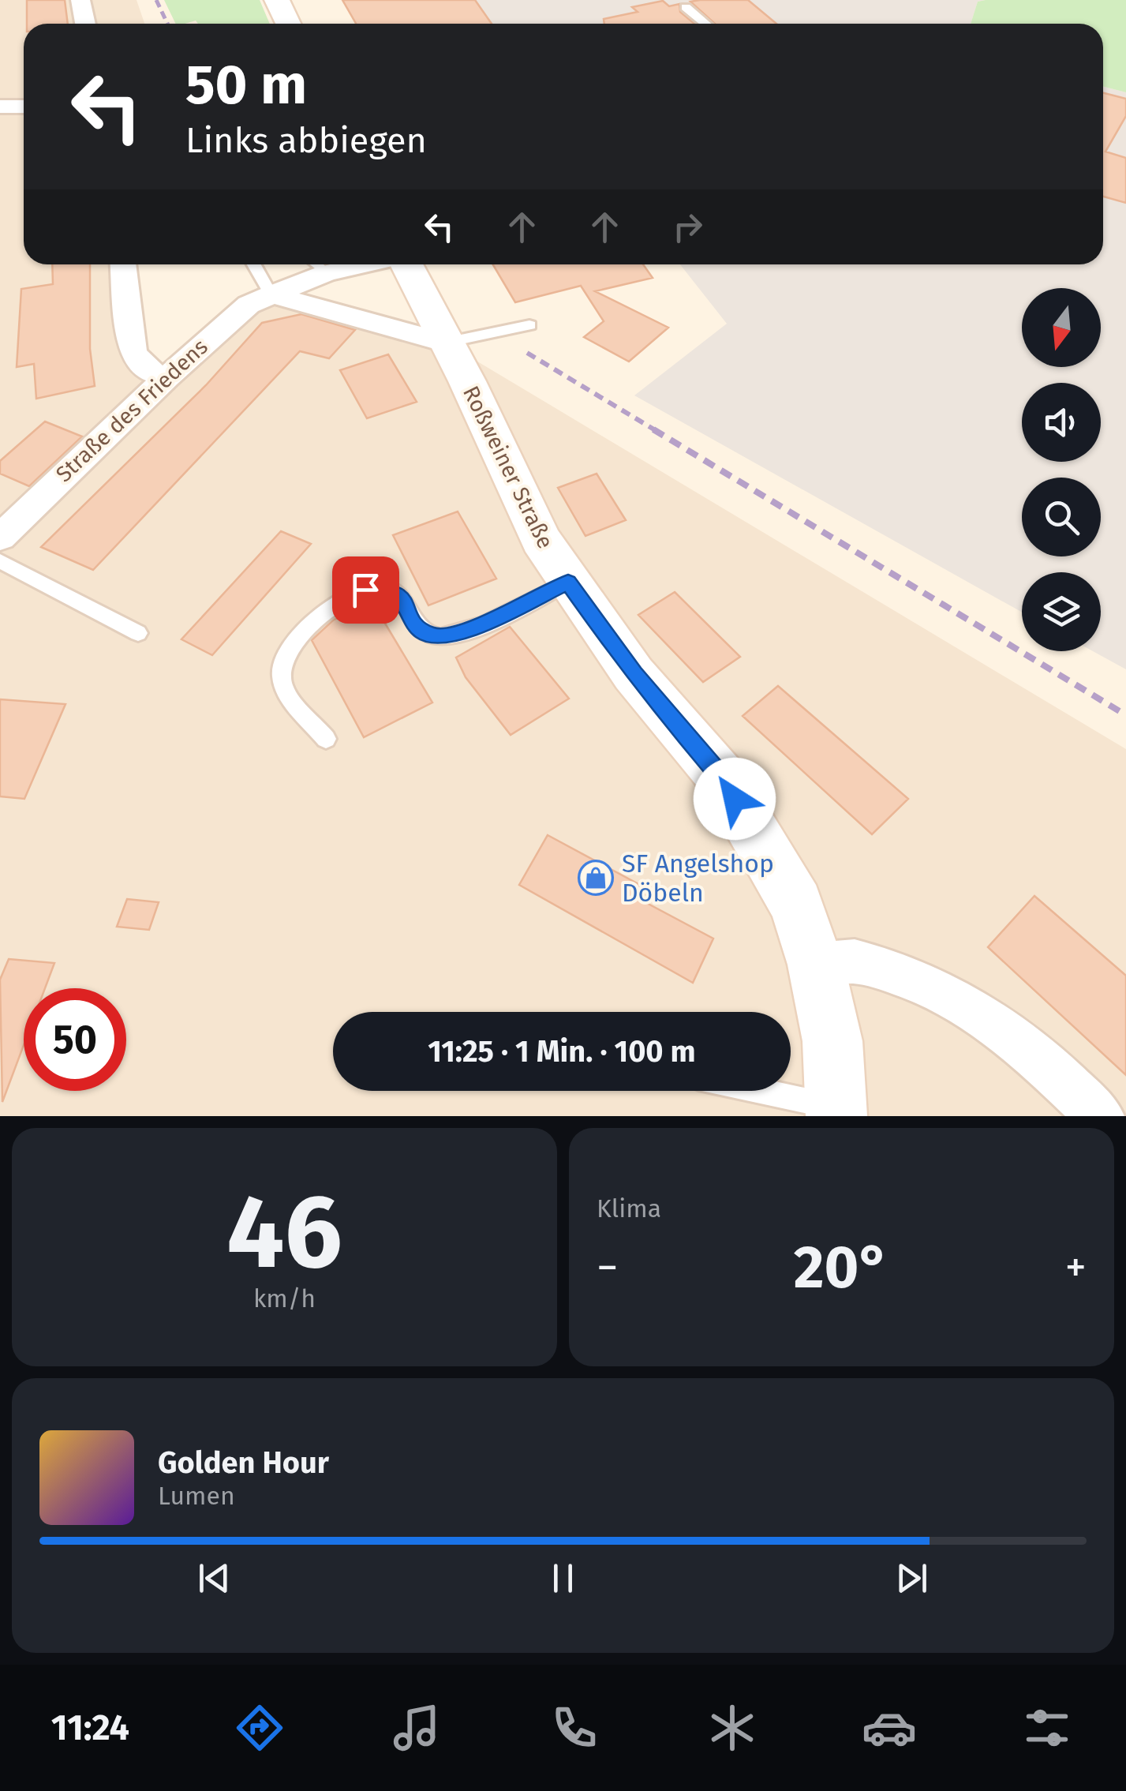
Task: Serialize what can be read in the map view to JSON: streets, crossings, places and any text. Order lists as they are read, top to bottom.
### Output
{
  "streets": {
    "main road": ["Roßweiner Straße"],
    "street": ["Straße des Friedens"]
  },
  "places": {
    "shop": ["SF Angelshop Döbeln"]
  },
  "north": "bottom",
  "page": {
    "turn": ["50 m", "Links abbiegen"],
    "limit": "50",
    "trip": "11:25 · 1 Min. · 100 m",
    "tile": [
      ["46", "km/h"],
      "Klima"
    ],
    "heat": ["−", "20°", "+"],
    "song": ["Golden Hour", "Lumen"],
    "tabs": "11:24"
  }
}
